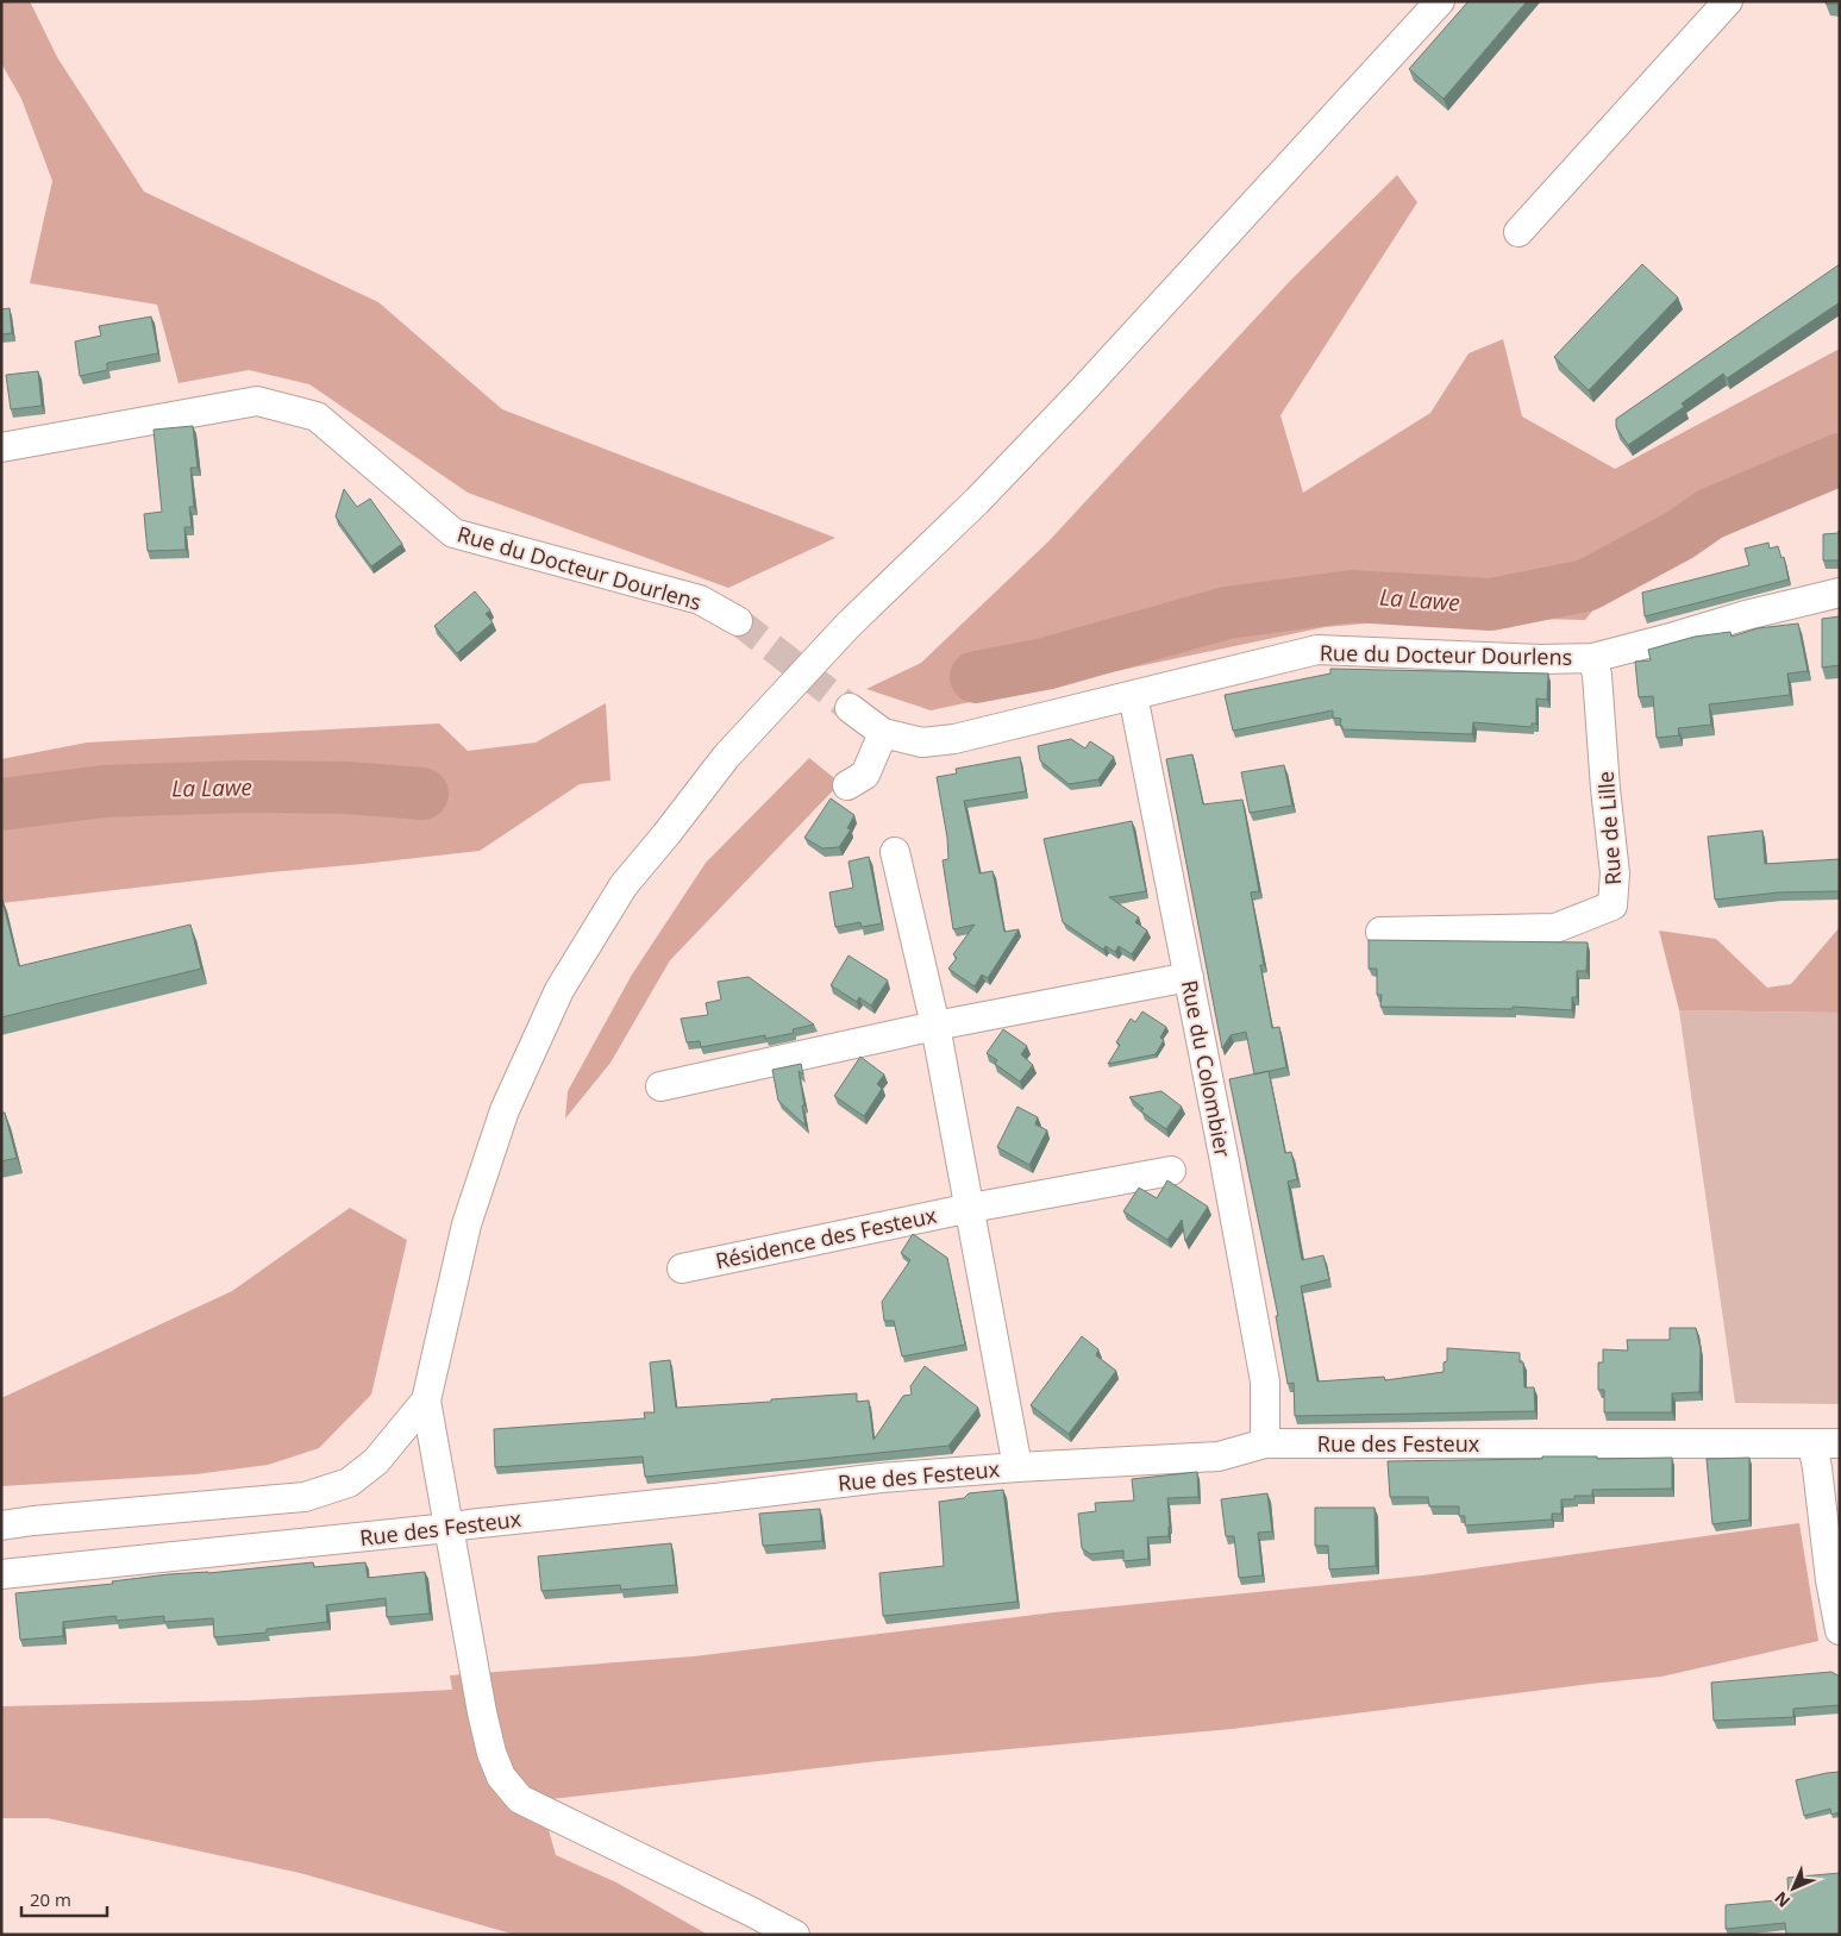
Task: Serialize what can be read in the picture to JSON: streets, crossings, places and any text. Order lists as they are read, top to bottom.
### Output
{
  "streets": {
    "street": [
      "Rue du Docteur Dourlens",
      "Rue de Lille",
      "Rue du Colombier",
      "Résidence des Festeux",
      "Rue des Festeux"
    ]
  },
  "crossings": [
    ["Rue du Docteur Dourlens", "Rue de Lille"],
    ["Rue du Docteur Dourlens", "Rue du Colombier"],
    ["Rue du Colombier", "Rue des Festeux"]
  ],
  "water": ["La Lawe"],
  "scale_bar": "20 m",
  "north": "bottom left"
}
